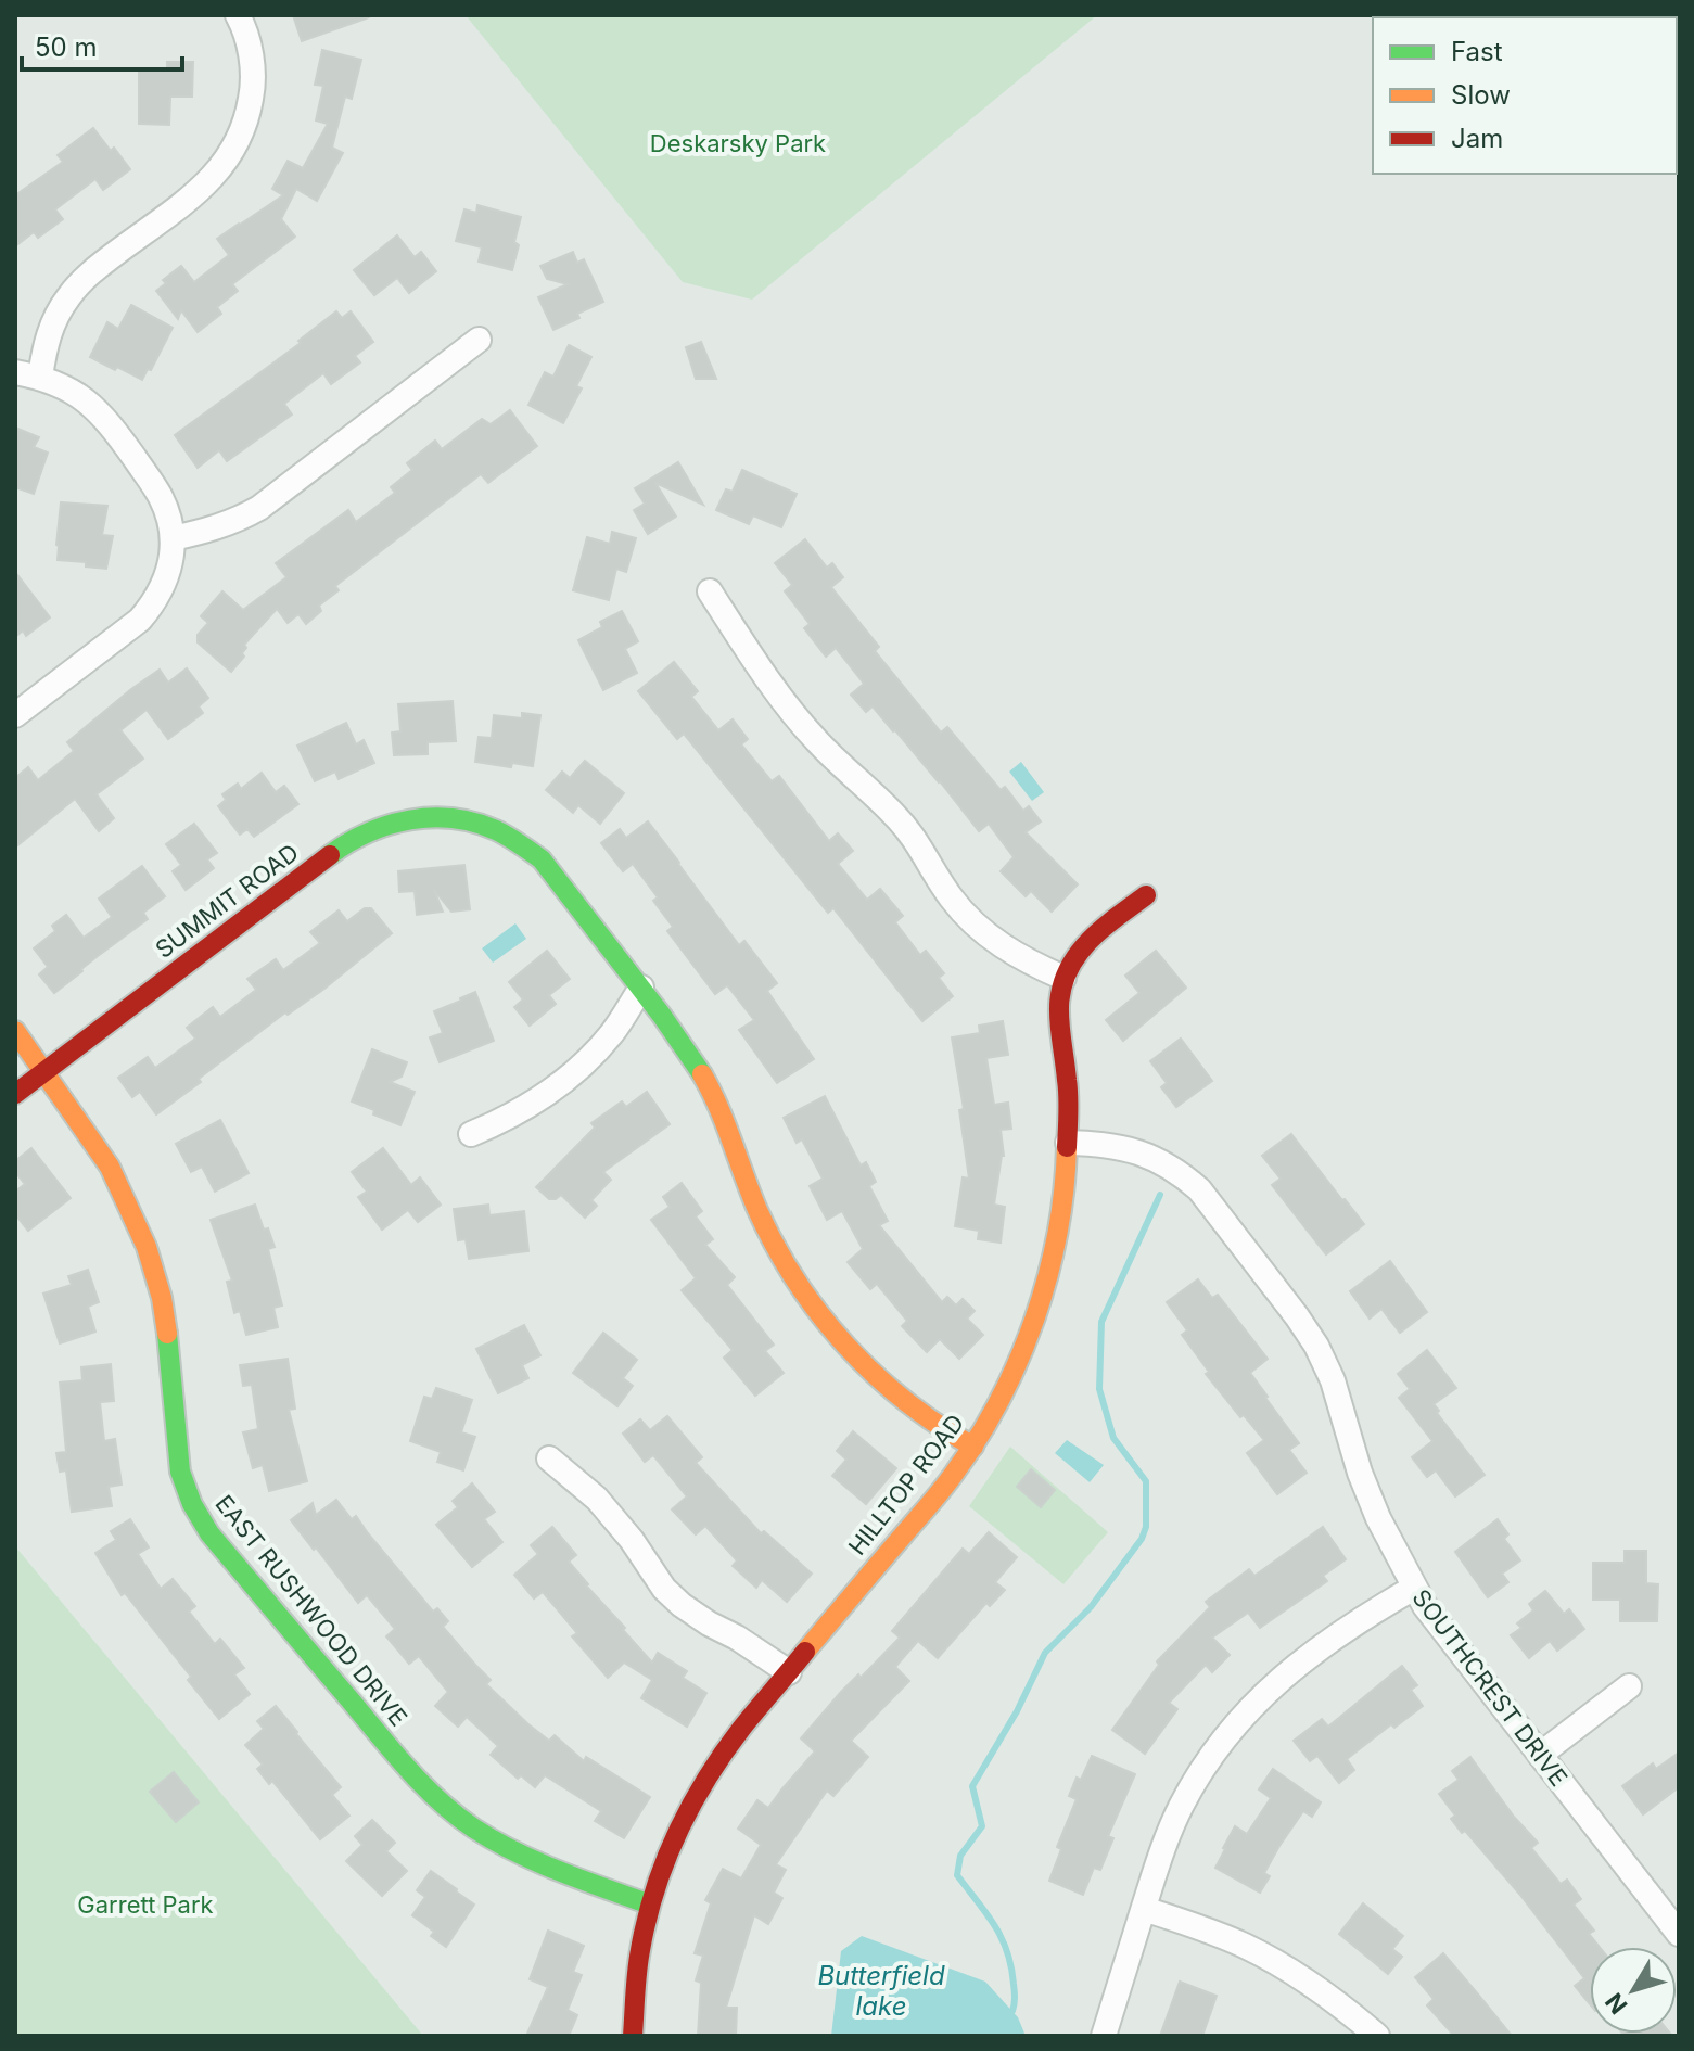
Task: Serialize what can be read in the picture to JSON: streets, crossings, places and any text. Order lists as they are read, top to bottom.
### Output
{
  "streets": {
    "street": [
      "SUMMIT ROAD",
      "HILLTOP ROAD",
      "EAST RUSHWOOD DRIVE",
      "SOUTHCREST DRIVE"
    ]
  },
  "crossings": [
    ["SUMMIT ROAD", "HILLTOP ROAD"],
    ["SUMMIT ROAD", "EAST RUSHWOOD DRIVE"],
    ["HILLTOP ROAD", "EAST RUSHWOOD DRIVE"],
    ["HILLTOP ROAD", "SOUTHCREST DRIVE"]
  ],
  "water": ["Butterfield lake"],
  "parks": ["Deskarsky Park", "Garrett Park"],
  "legend": ["Fast", "Slow", "Jam"],
  "scale_bar": "50 m",
  "north": "bottom left"
}
